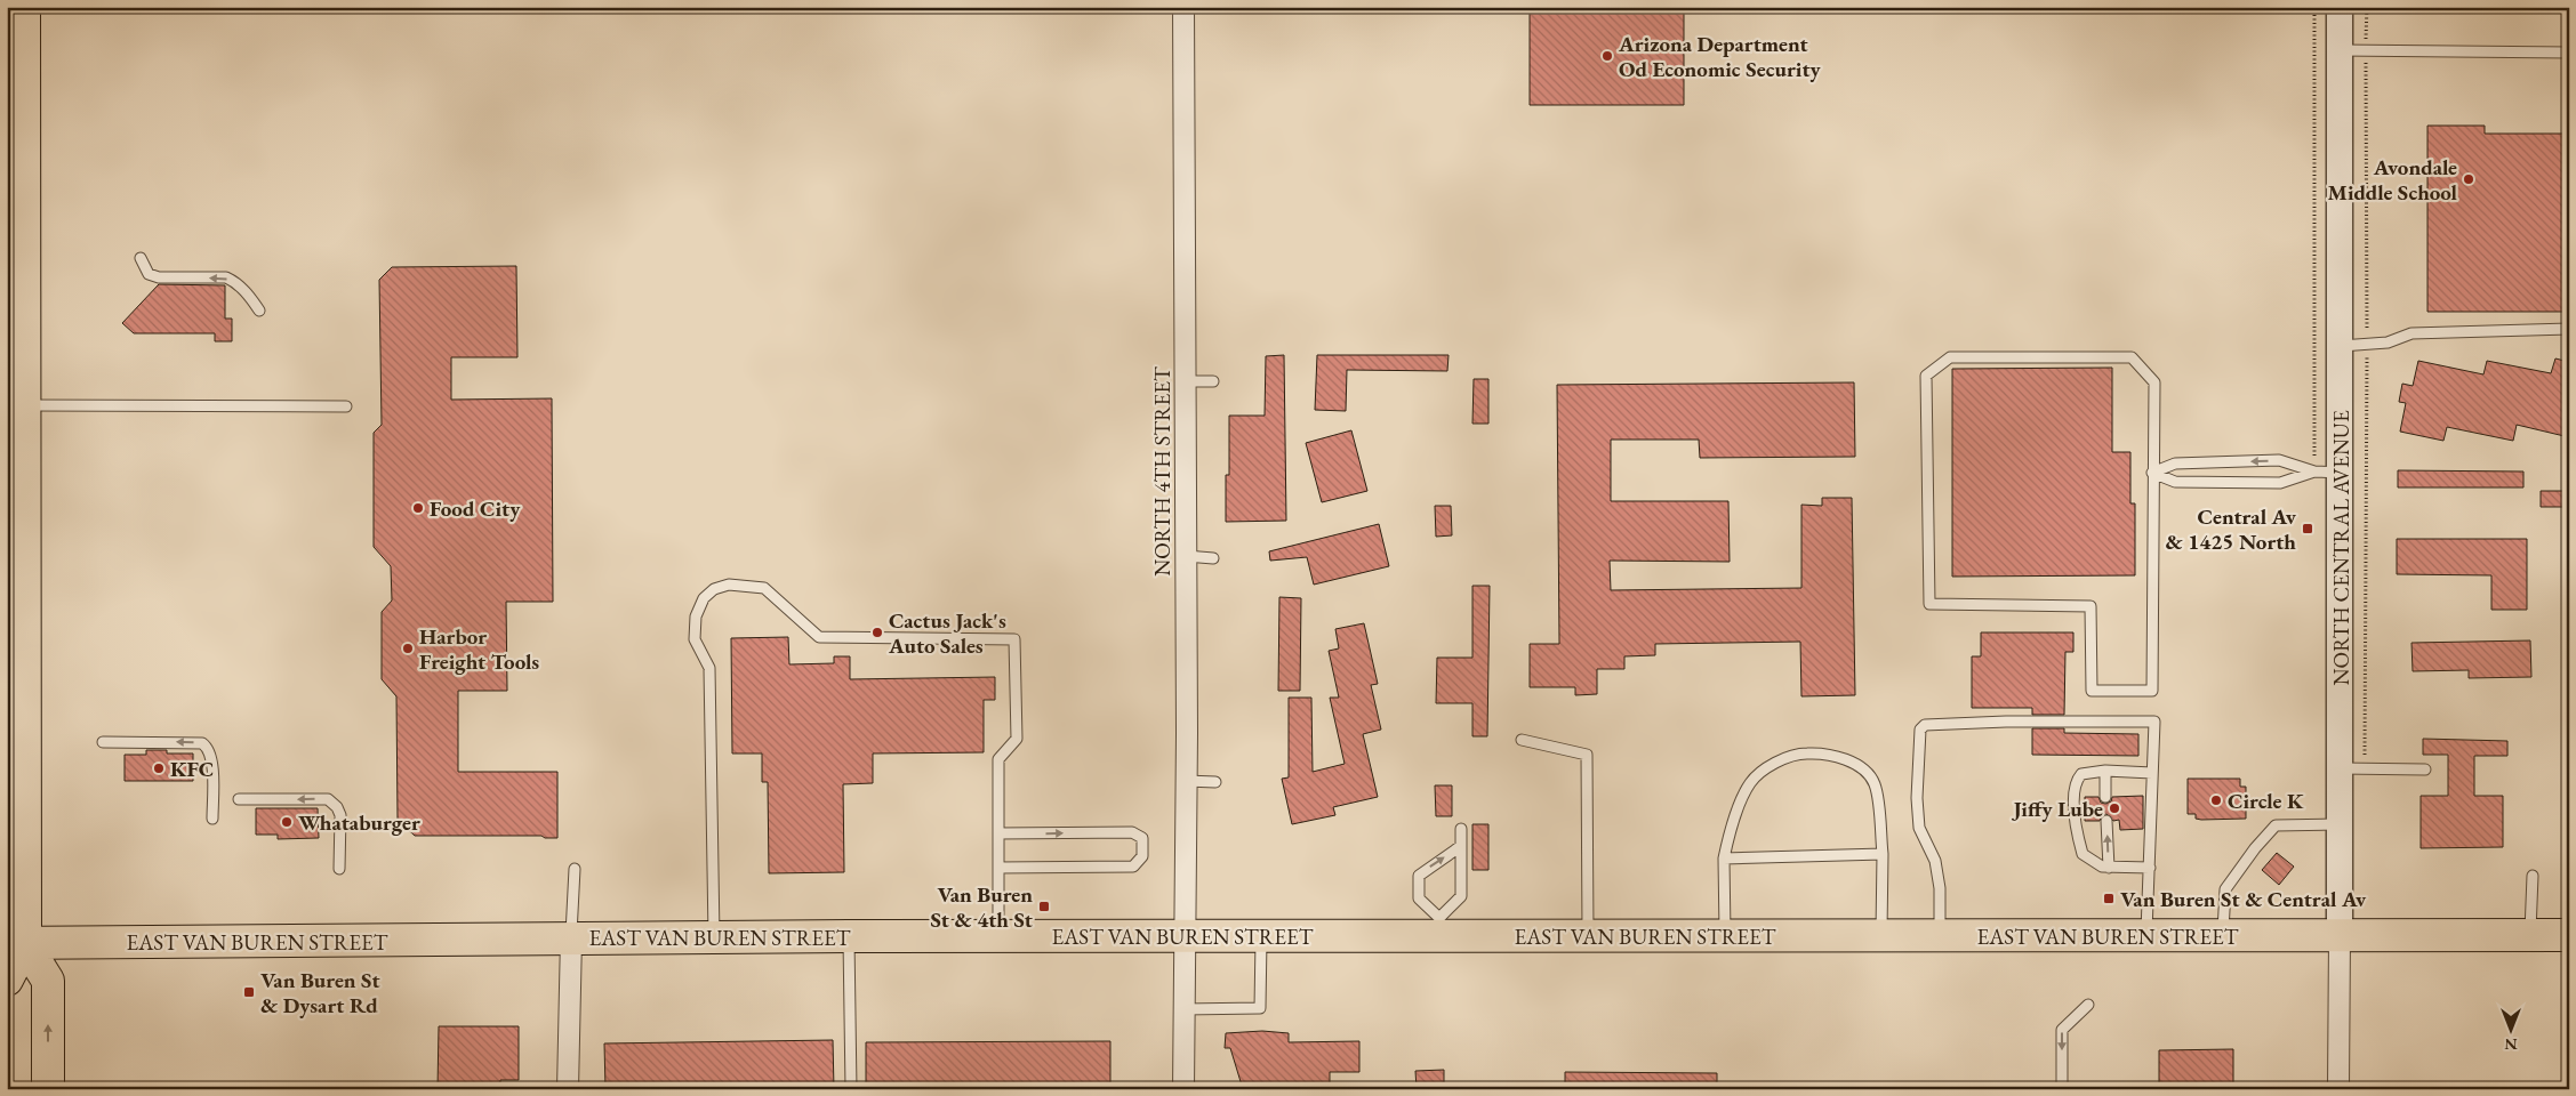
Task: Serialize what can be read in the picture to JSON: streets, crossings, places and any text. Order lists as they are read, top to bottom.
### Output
{
  "streets": {
    "main road": ["EAST VAN BUREN STREET"],
    "street": ["NORTH 4TH STREET", "NORTH CENTRAL AVENUE"]
  },
  "crossings": [
    ["NORTH 4TH STREET", "EAST VAN BUREN STREET"],
    ["NORTH CENTRAL AVENUE", "EAST VAN BUREN STREET"]
  ],
  "places": {
    "other": [
      "Arizona Department Od Economic Security",
      "Avondale Middle School",
      "Food City",
      "Cactus Jack's Auto Sales",
      "Harbor Freight Tools",
      "KFC",
      "Circle K",
      "Jiffy Lube",
      "Whataburger"
    ],
    "transit": [
      "Central Av & 1425 North",
      "Van Buren St & Central Av",
      "Van Buren St & 4th St",
      "Van Buren St & Dysart Rd"
    ]
  },
  "north": "bottom"
}
